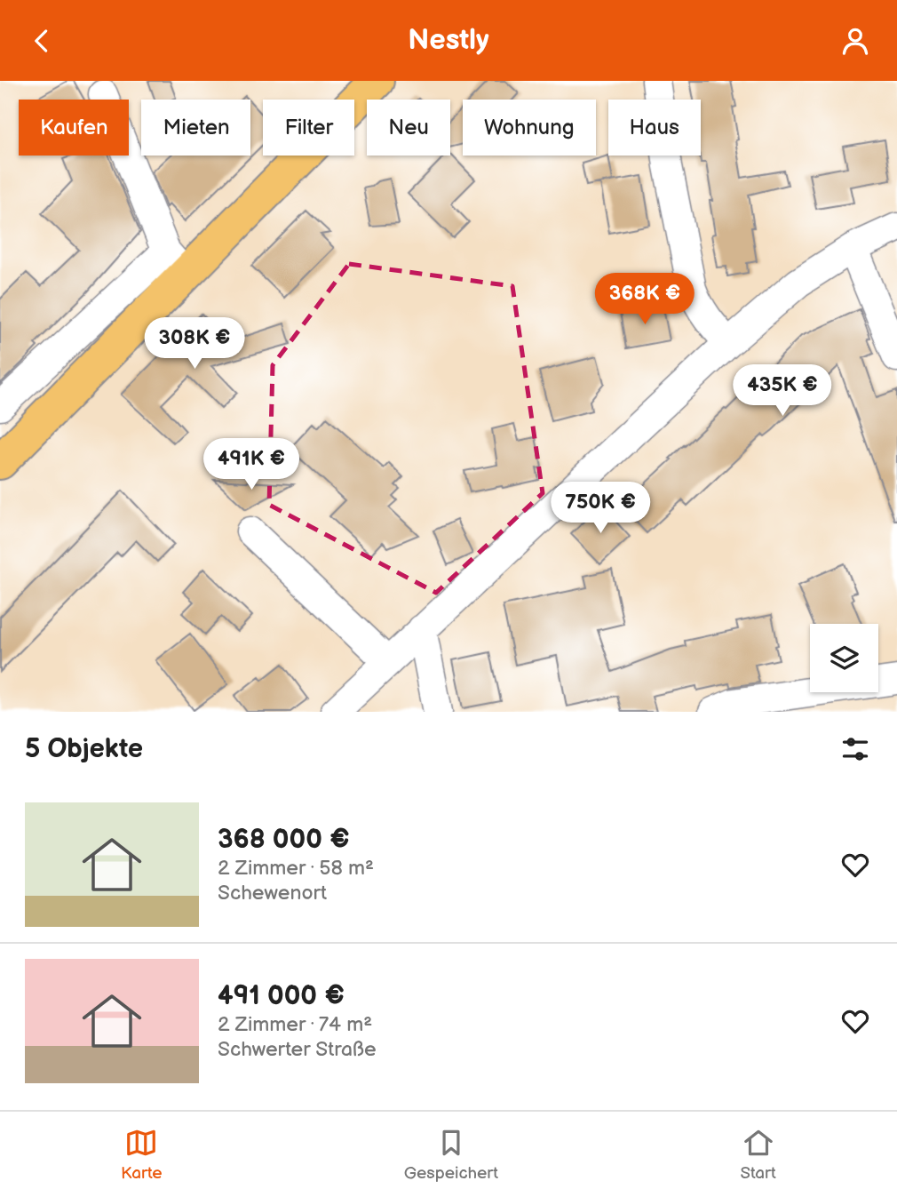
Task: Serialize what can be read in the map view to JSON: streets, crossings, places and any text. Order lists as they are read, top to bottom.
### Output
{
  "page": {
    "header": "Nestly",
    "chip": [
      "Kaufen",
      "Mieten",
      "Filter",
      "Neu",
      "Wohnung",
      "Haus"
    ],
    "price": [
      "368K €",
      "308K €",
      "435K €",
      "491K €",
      "750K €"
    ],
    "heading": "5 Objekte",
    "list": [
      {
        "name": "368 000 €",
        "note": "2 Zimmer · 58 m² · Schewenort"
      },
      {
        "name": "491 000 €",
        "note": "2 Zimmer · 74 m² · Schwerter Straße"
      }
    ],
    "tabs": ["Karte", "Gespeichert", "Start"]
  }
}
